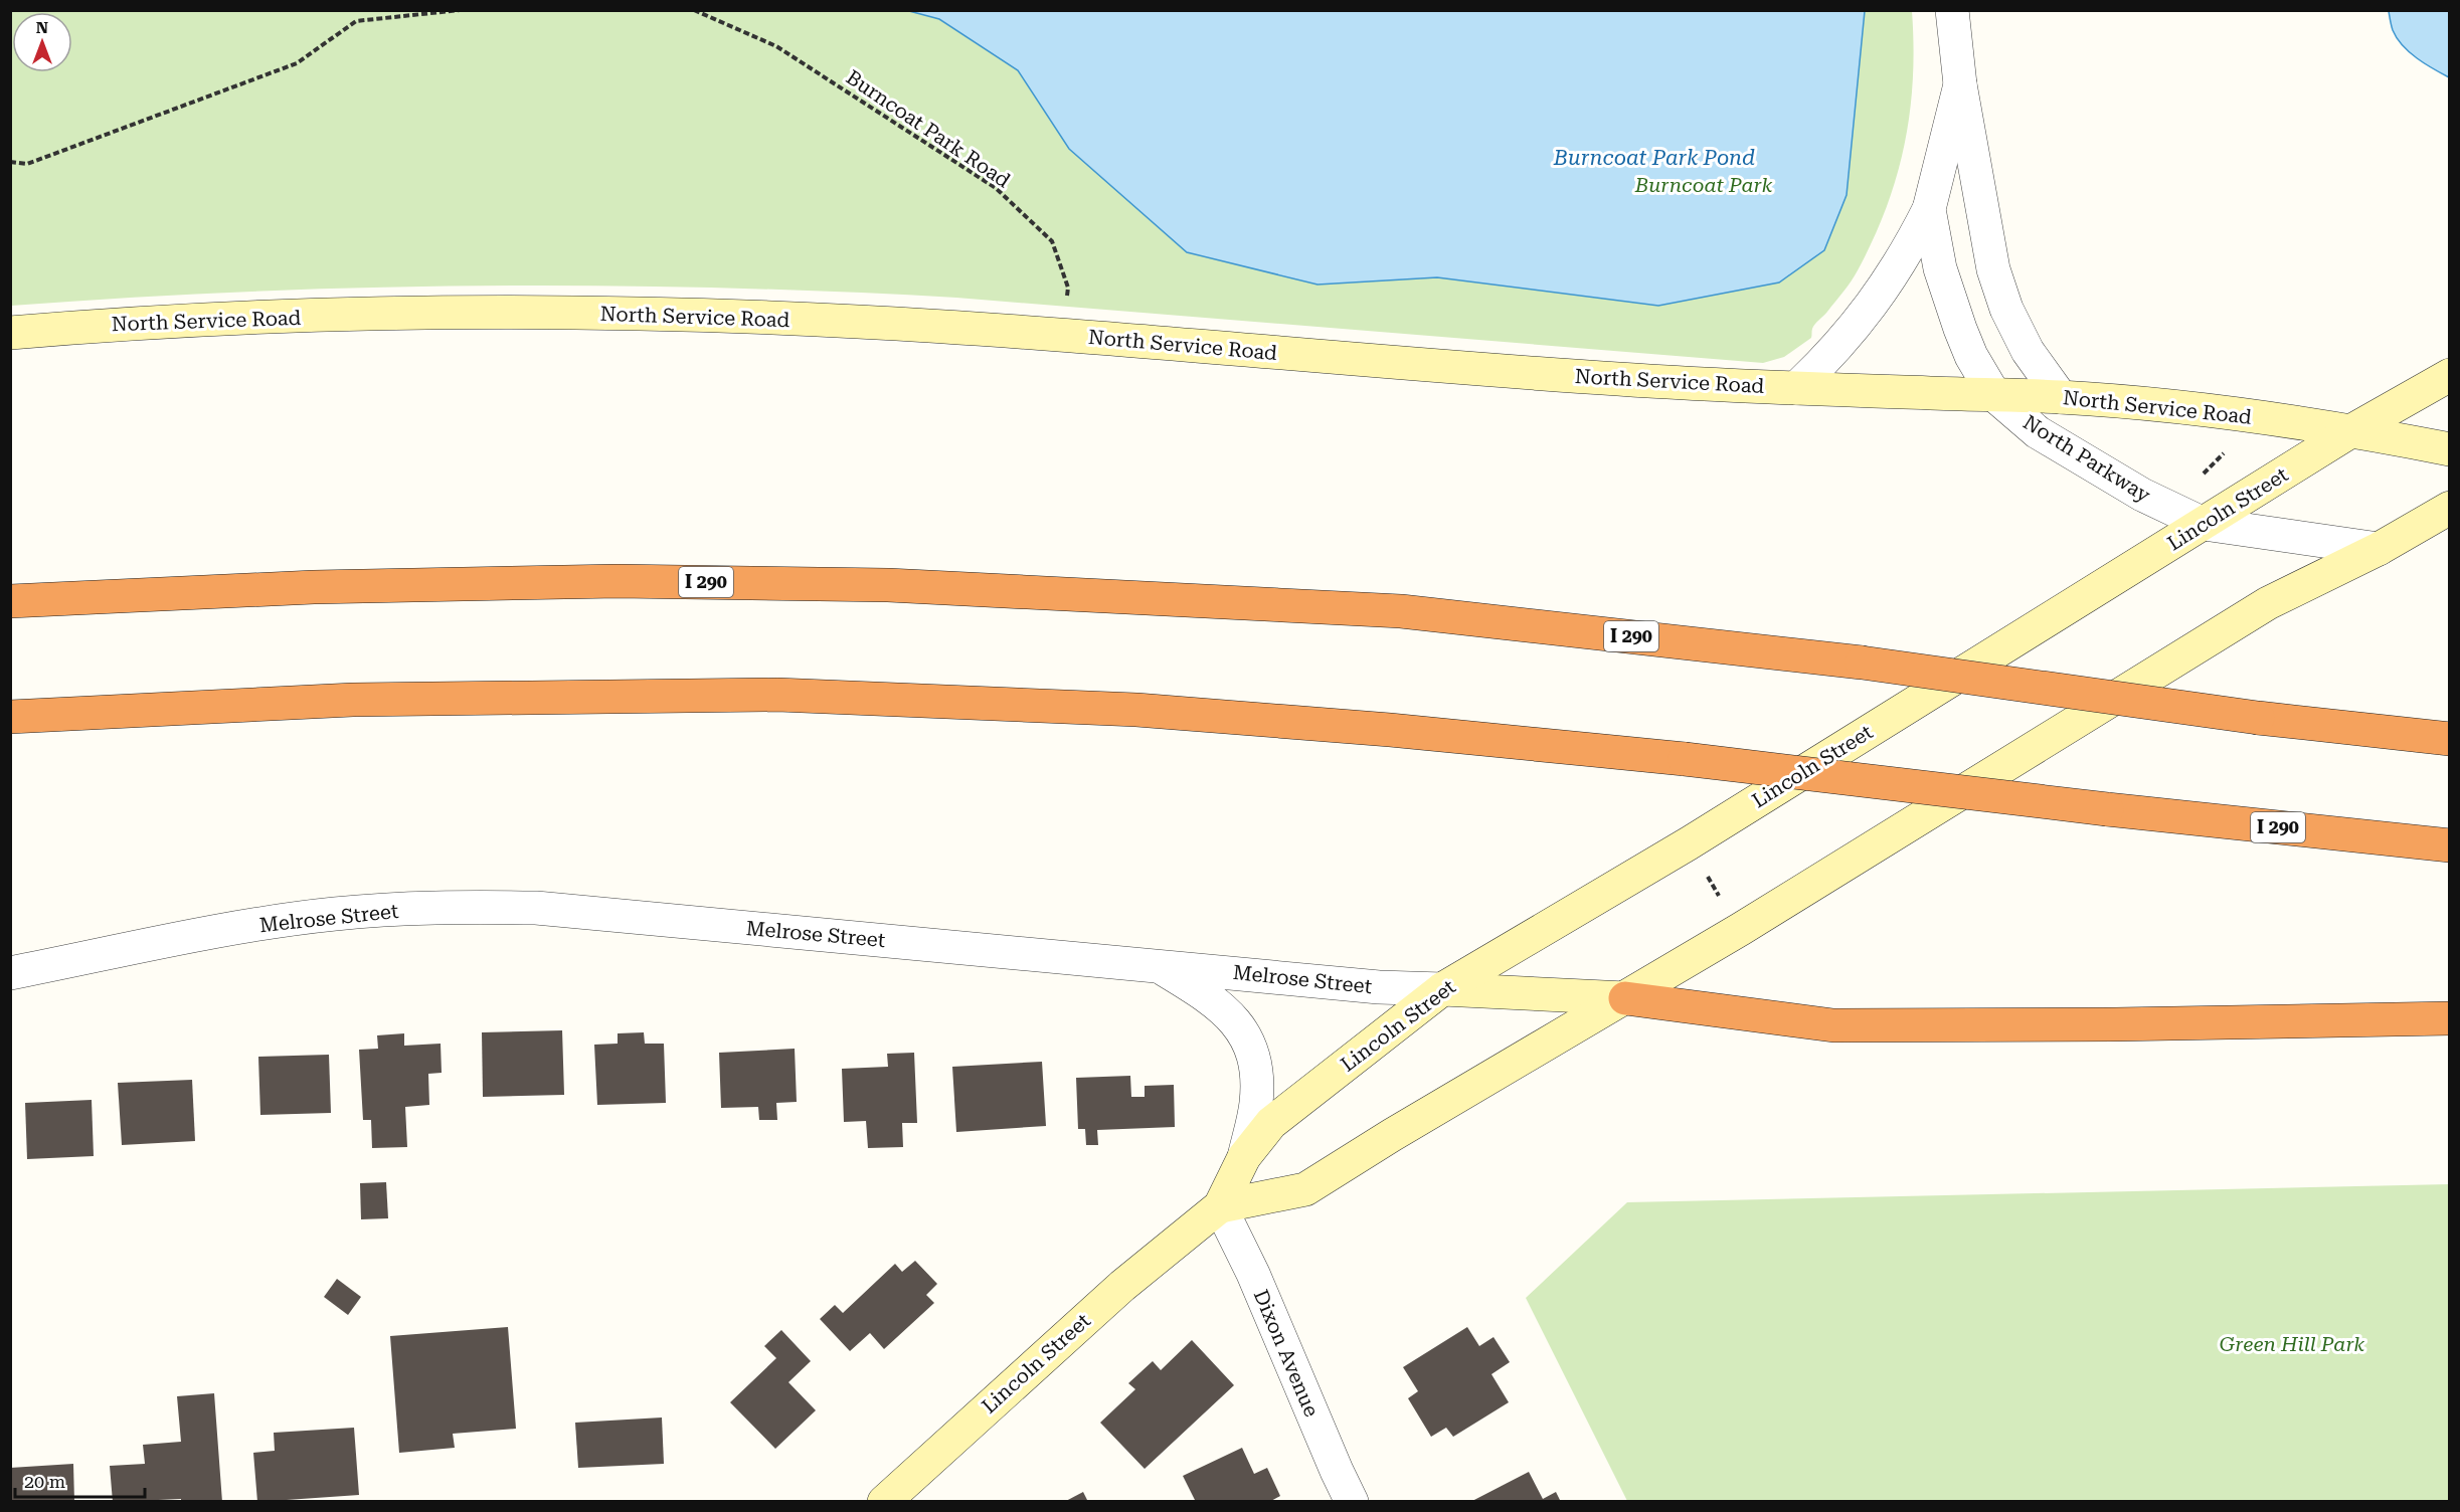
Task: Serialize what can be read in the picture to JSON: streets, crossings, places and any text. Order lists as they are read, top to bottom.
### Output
{
  "streets": {
    "highway": ["I 290"],
    "main road": ["North Service Road", "Lincoln Street", "Melrose Street"],
    "street": ["North Parkway", "Dixon Avenue"],
    "path": ["Burncoat Park Road"]
  },
  "crossings": [
    ["Burncoat Park Road", "North Service Road"],
    ["North Service Road", "North Parkway"],
    ["North Service Road", "Lincoln Street"],
    ["North Parkway", "Lincoln Street"],
    ["Lincoln Street", "Melrose Street"],
    ["Lincoln Street", "Dixon Avenue"]
  ],
  "water": ["Burncoat Park Pond"],
  "parks": ["Burncoat Park", "Green Hill Park"],
  "scale_bar": "20 m",
  "north": "top"
}
